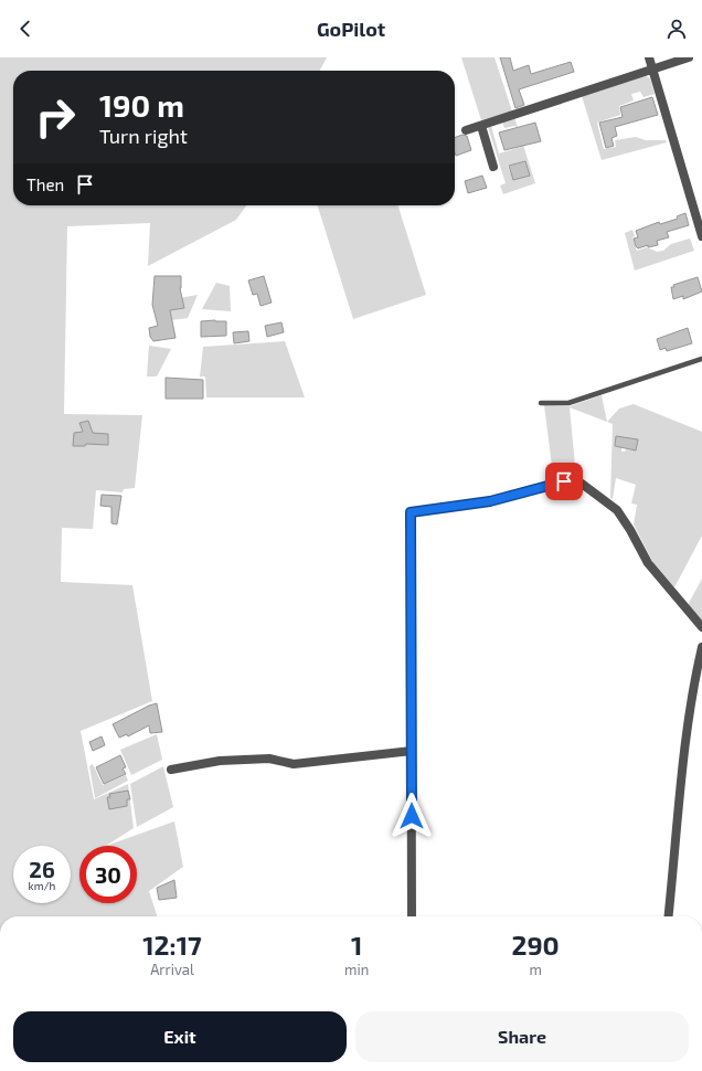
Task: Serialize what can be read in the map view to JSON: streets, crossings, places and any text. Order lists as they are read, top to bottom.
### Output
{
  "page": {
    "header": "GoPilot",
    "turn": ["190 m", "Turn right"],
    "then": "Then",
    "speed": "26 km/h",
    "limit": "30",
    "eta": [
      "12:17",
      "Arrival",
      "1",
      "min",
      "290",
      "m"
    ],
    "buttons": ["Exit", "Share"]
  }
}
